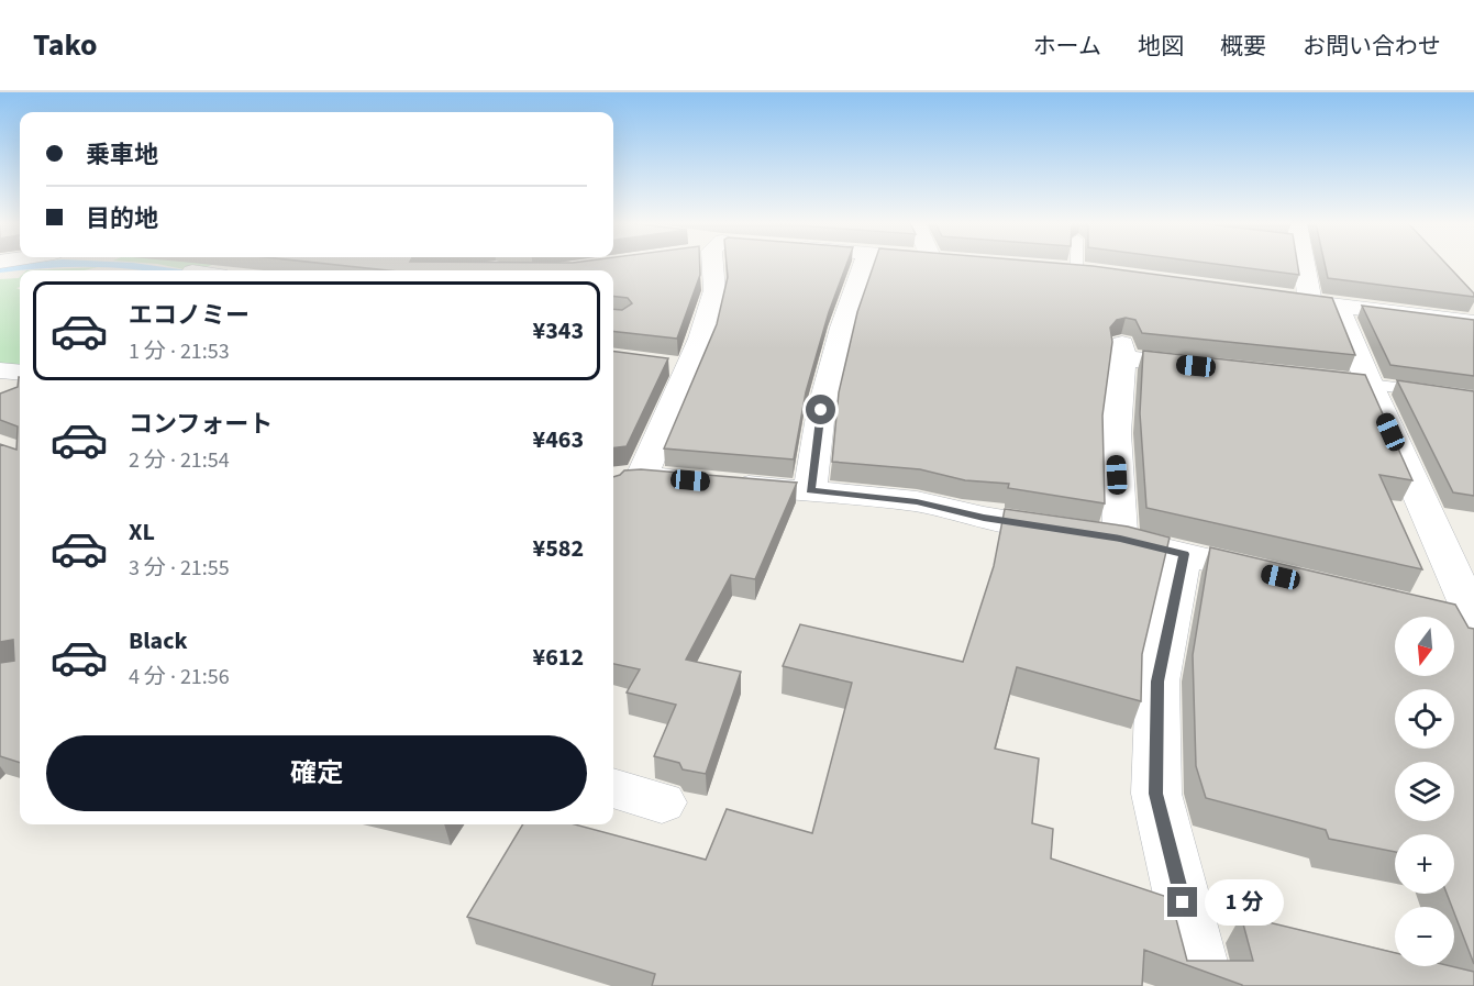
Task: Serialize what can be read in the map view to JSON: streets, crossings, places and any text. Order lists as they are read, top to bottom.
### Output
{
  "north": "bottom",
  "page": {
    "header": "Tako",
    "nav": [
      "ホーム",
      "地図",
      "概要",
      "お問い合わせ"
    ],
    "banner": ["乗車地", "目的地"],
    "list": [
      {
        "name": "エコノミー",
        "note": "1 分 · 21:53",
        "value": "¥343"
      },
      {
        "name": "コンフォート",
        "note": "2 分 · 21:54",
        "value": "¥463"
      },
      {
        "name": "XL",
        "note": "3 分 · 21:55",
        "value": "¥582"
      },
      {
        "name": "Black",
        "note": "4 分 · 21:56",
        "value": "¥612"
      }
    ],
    "map_buttons": ["+", "−"],
    "buttons": "確定",
    "bubble": "1 分"
  }
}
